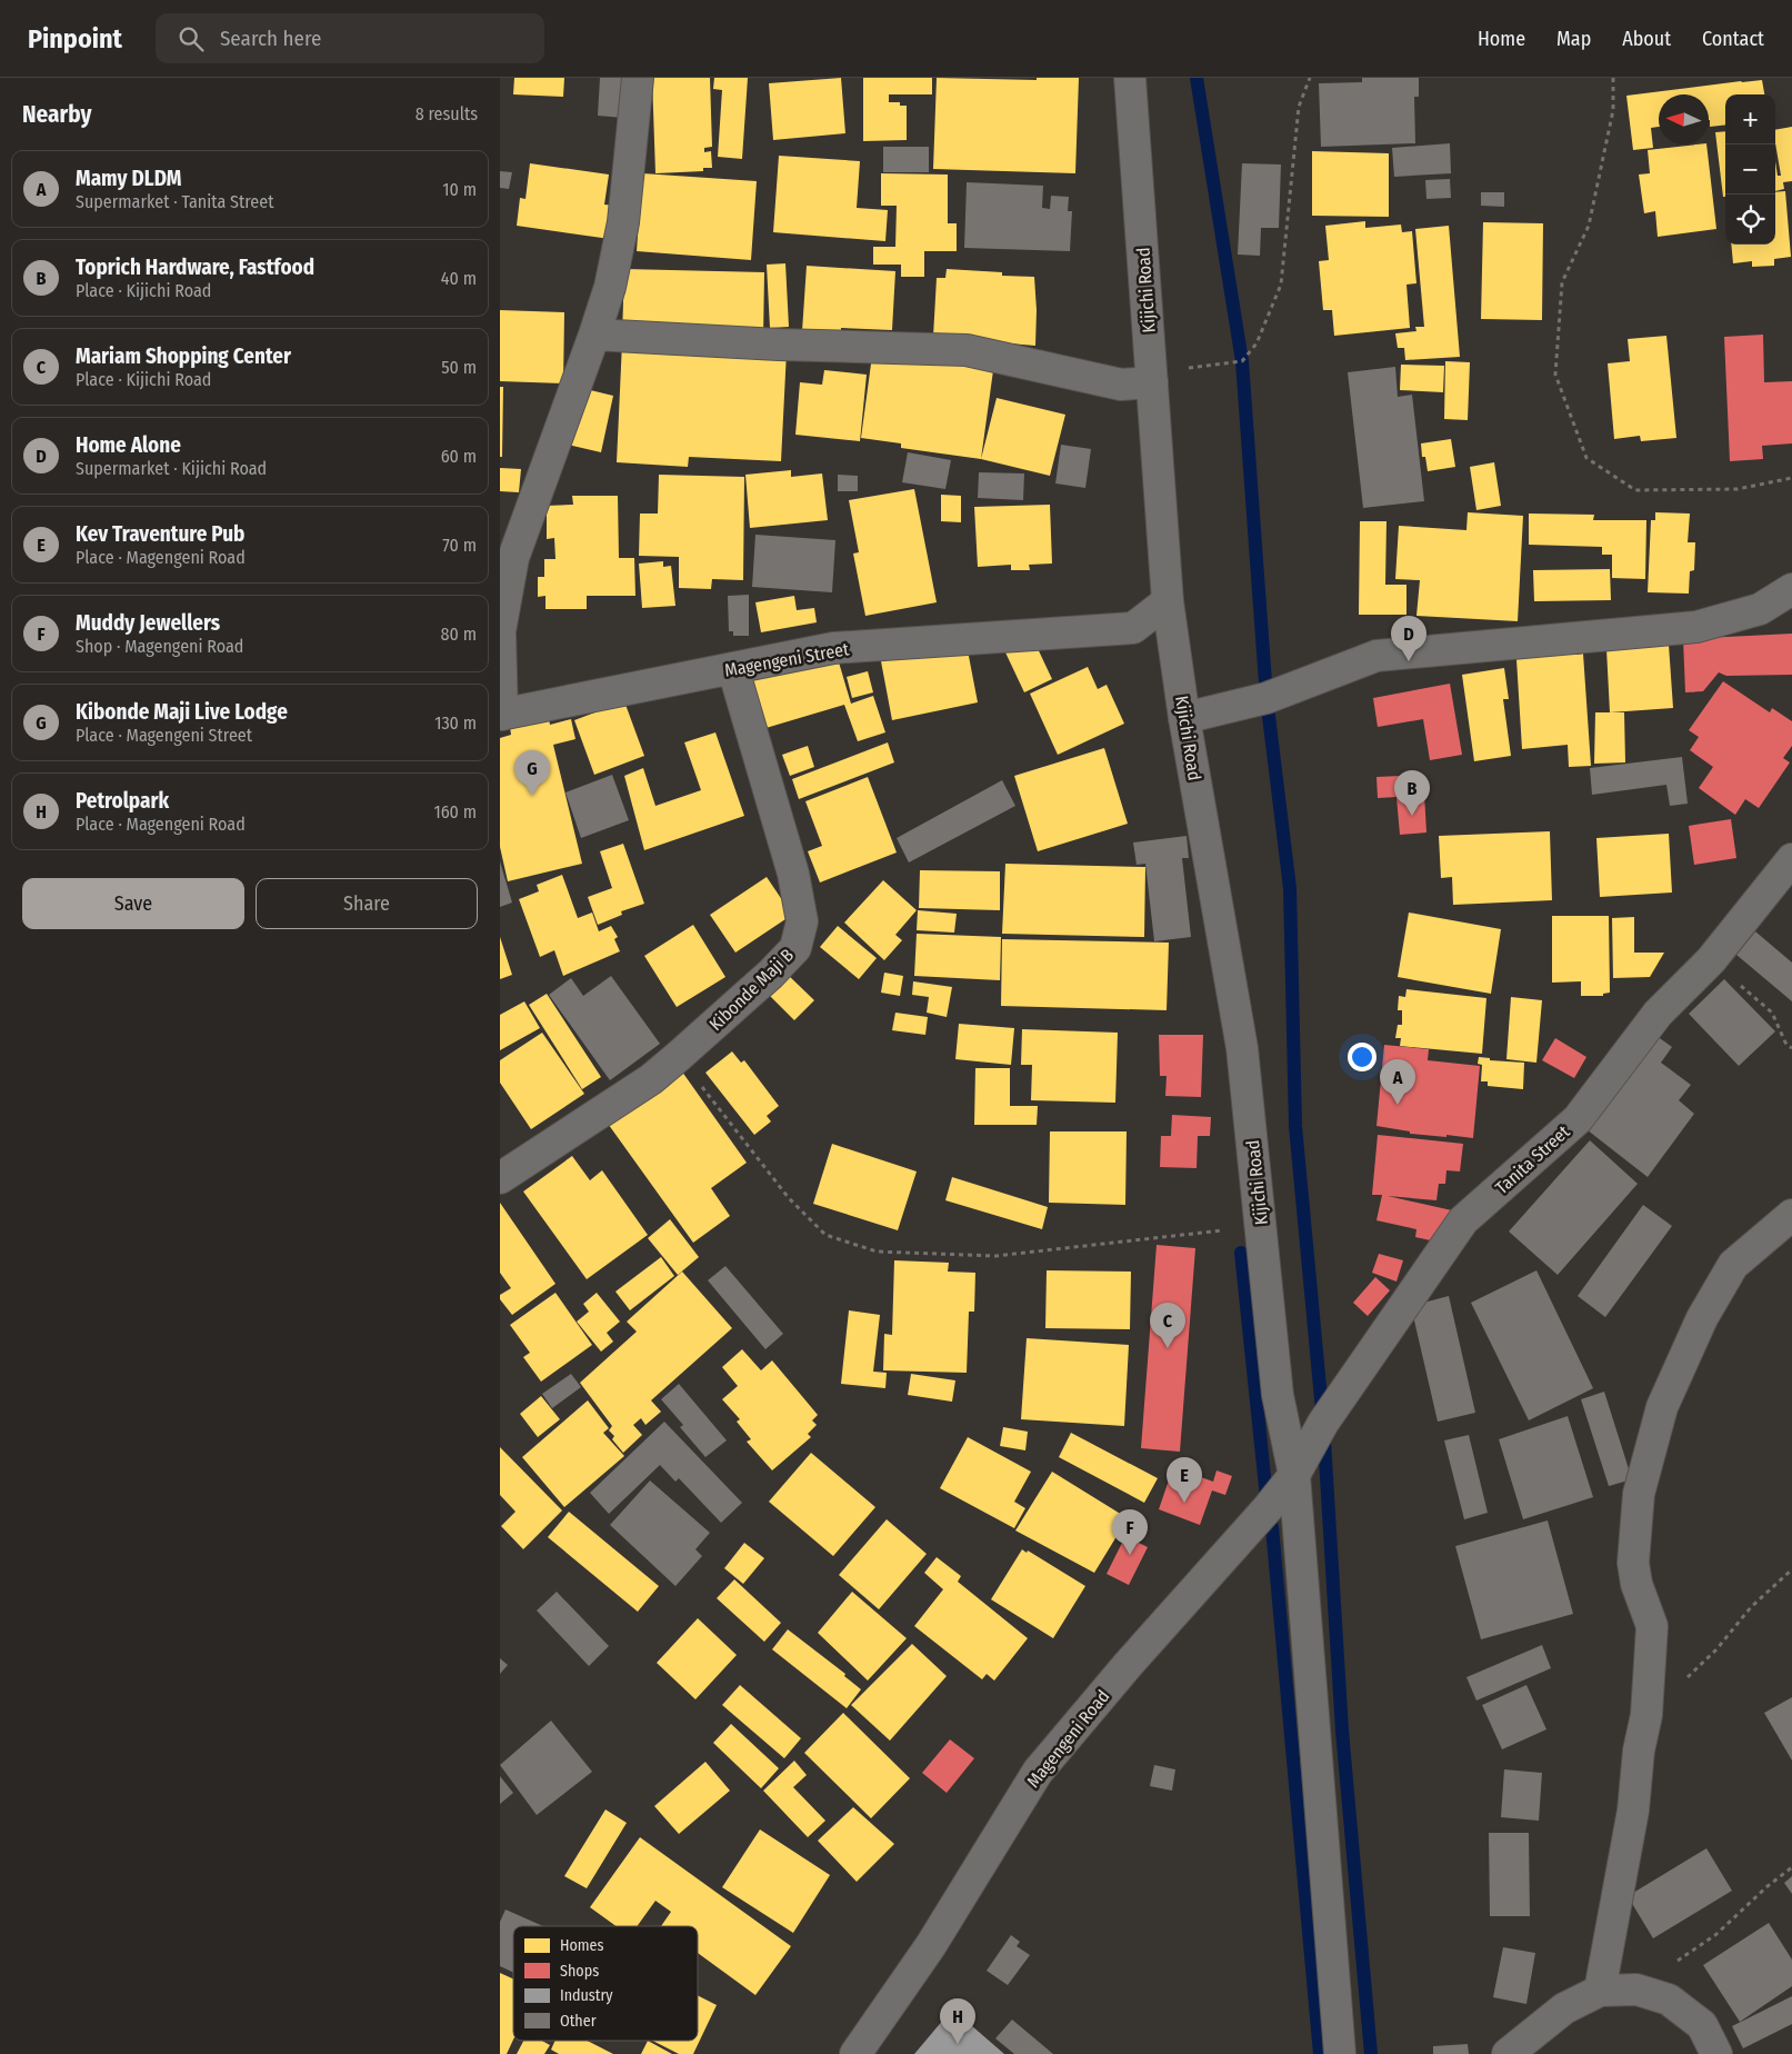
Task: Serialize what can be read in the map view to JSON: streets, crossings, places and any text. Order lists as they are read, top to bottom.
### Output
{
  "streets": {
    "street": [
      "Kijichi Road",
      "Magengeni Street",
      "Kibonde Maji B",
      "Tanita Street",
      "Magengeni Road"
    ]
  },
  "crossings": [
    ["Kijichi Road", "Magengeni Street"],
    ["Kijichi Road", "Tanita Street"],
    ["Kijichi Road", "Magengeni Road"],
    ["Magengeni Street", "Kibonde Maji B"],
    ["Tanita Street", "Magengeni Road"]
  ],
  "legend": [
    "Homes",
    "Shops",
    "Industry",
    "Other"
  ],
  "north": "left",
  "page": {
    "header": "Pinpoint",
    "search": "Search here",
    "nav": [
      "Home",
      "Map",
      "About",
      "Contact"
    ],
    "heading": ["Nearby", "8 results"],
    "map_buttons": ["+", "−"],
    "list": [
      {
        "mark": "A",
        "name": "Mamy DLDM",
        "note": "Supermarket · Tanita Street",
        "value": "10 m"
      },
      {
        "mark": "B",
        "name": "Toprich Hardware, Fastfood",
        "note": "Place · Kijichi Road",
        "value": "40 m"
      },
      {
        "mark": "C",
        "name": "Mariam Shopping Center",
        "note": "Place · Kijichi Road",
        "value": "50 m"
      },
      {
        "mark": "D",
        "name": "Home Alone",
        "note": "Supermarket · Kijichi Road",
        "value": "60 m"
      },
      {
        "mark": "E",
        "name": "Kev Traventure Pub",
        "note": "Place · Magengeni Road",
        "value": "70 m"
      },
      {
        "mark": "F",
        "name": "Muddy Jewellers",
        "note": "Shop · Magengeni Road",
        "value": "80 m"
      },
      {
        "mark": "G",
        "name": "Kibonde Maji Live Lodge",
        "note": "Place · Magengeni Street",
        "value": "130 m"
      },
      {
        "mark": "H",
        "name": "Petrolpark",
        "note": "Place · Magengeni Road",
        "value": "160 m"
      }
    ],
    "pins": [
      "D",
      "G",
      "B",
      "A",
      "C",
      "E",
      "F",
      "H"
    ],
    "buttons": ["Save", "Share"]
  }
}
